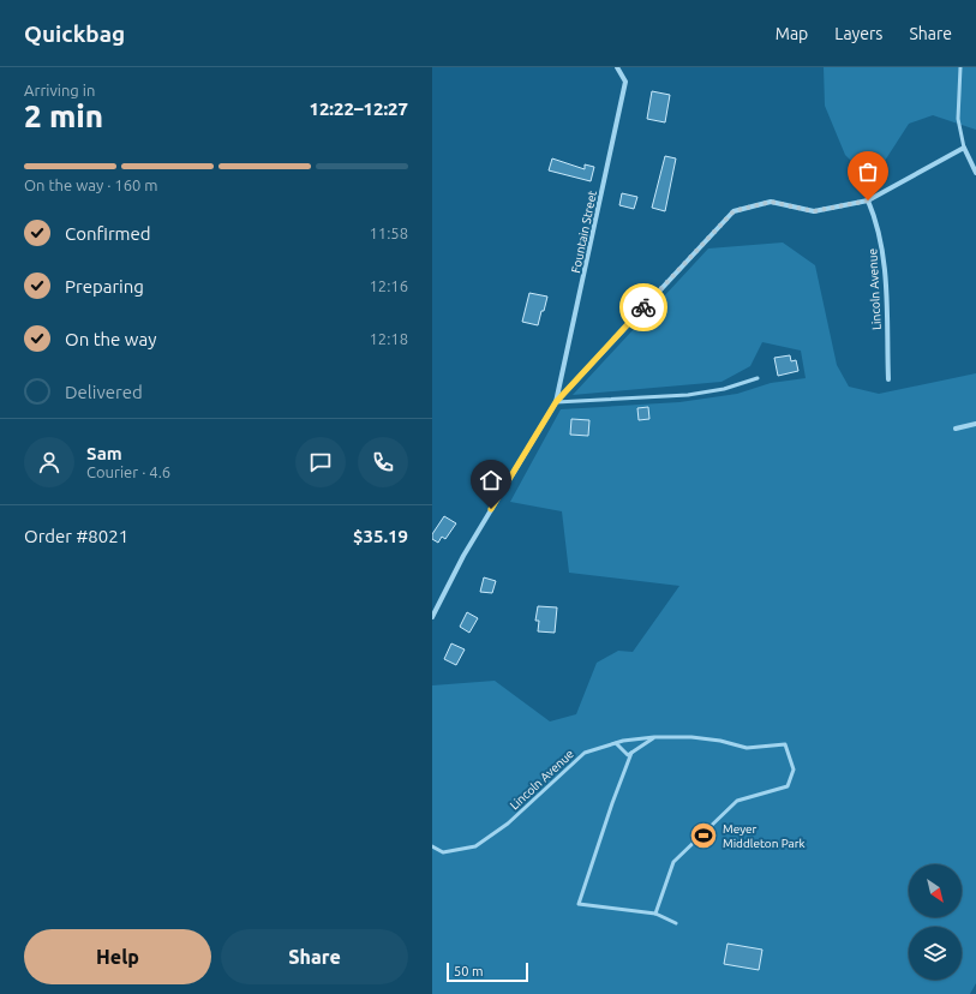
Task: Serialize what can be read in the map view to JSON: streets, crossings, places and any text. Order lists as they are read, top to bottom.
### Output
{
  "streets": {
    "street": ["Fountain Street", "Lincoln Avenue"]
  },
  "places": {
    "sports": ["Meyer Middleton Park"]
  },
  "scale_bar": "50 m",
  "north": "bottom right",
  "page": {
    "header": "Quickbag",
    "nav": ["Map", "Layers", "Share"],
    "heading": ["2 min", "Arriving in", "12:22–12:27"],
    "panel": [
      "Sam",
      "Courier · 4.6",
      "Order #8021",
      "$35.19"
    ],
    "bar": "On the way · 160 m",
    "list": [
      ["Confirmed", "11:58"],
      ["Preparing", "12:16"],
      ["On the way", "12:18"],
      "Delivered"
    ],
    "buttons": ["Help", "Share"],
    "scale": "50 m"
  }
}
